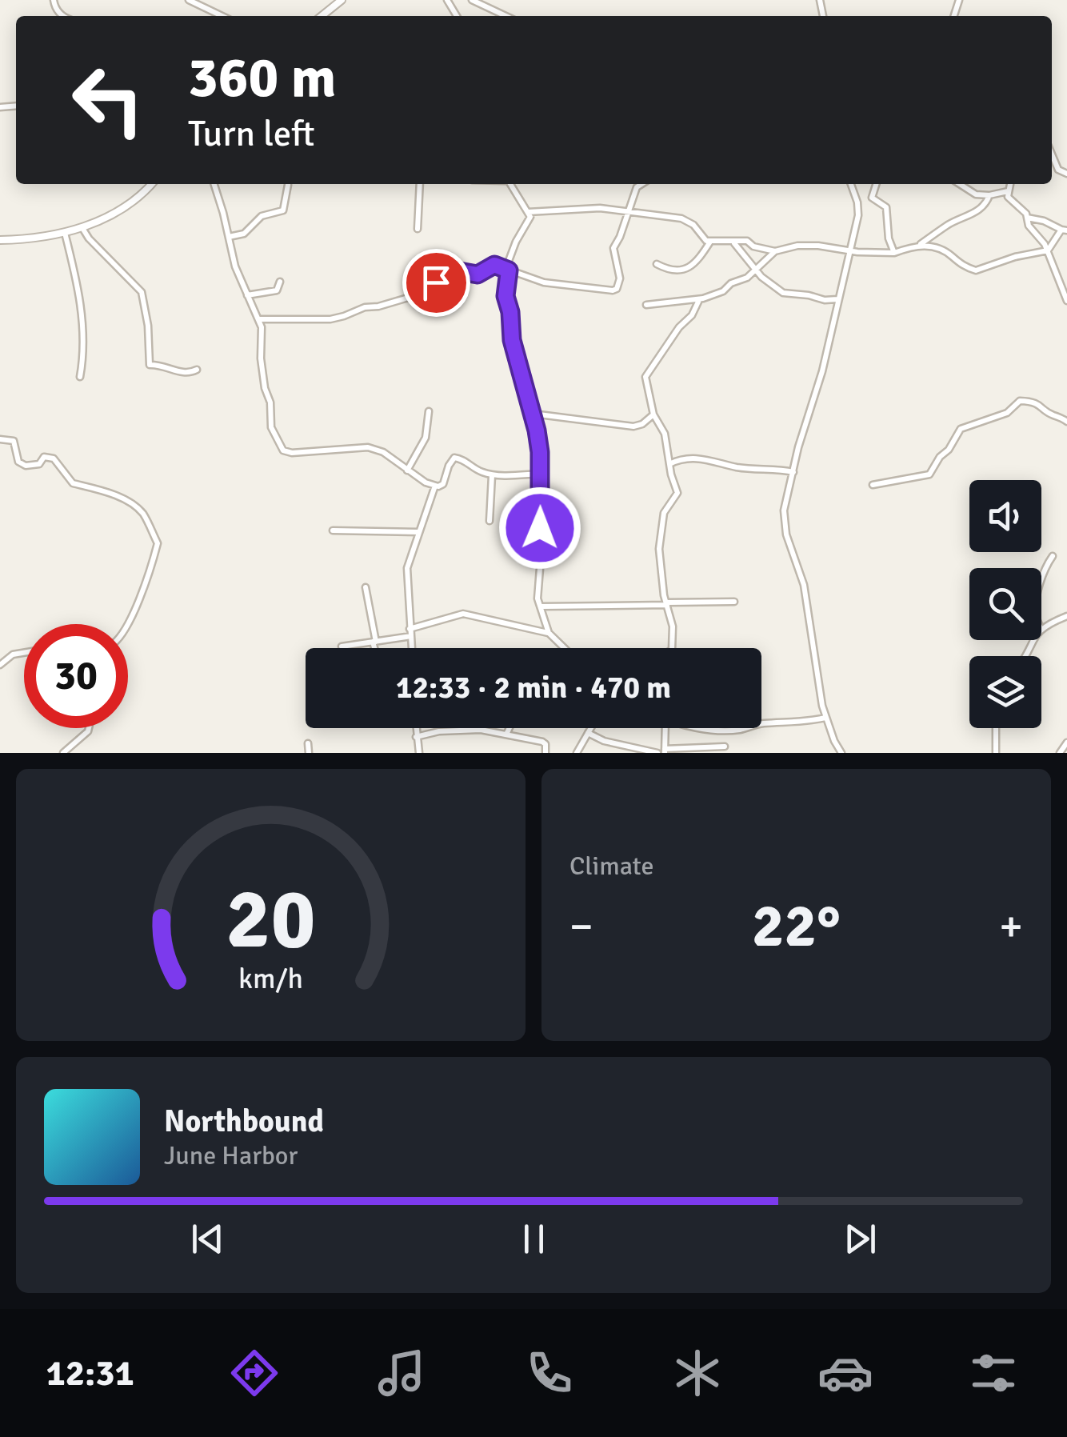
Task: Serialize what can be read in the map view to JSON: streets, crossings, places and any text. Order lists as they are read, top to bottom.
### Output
{
  "page": {
    "turn": ["360 m", "Turn left"],
    "limit": "30",
    "trip": "12:33 · 2 min · 470 m",
    "tile": "Climate",
    "heat": ["−", "22°", "+"],
    "song": ["Northbound", "June Harbor"],
    "tabs": "12:31",
    "gauge": ["20", "km/h"]
  }
}
